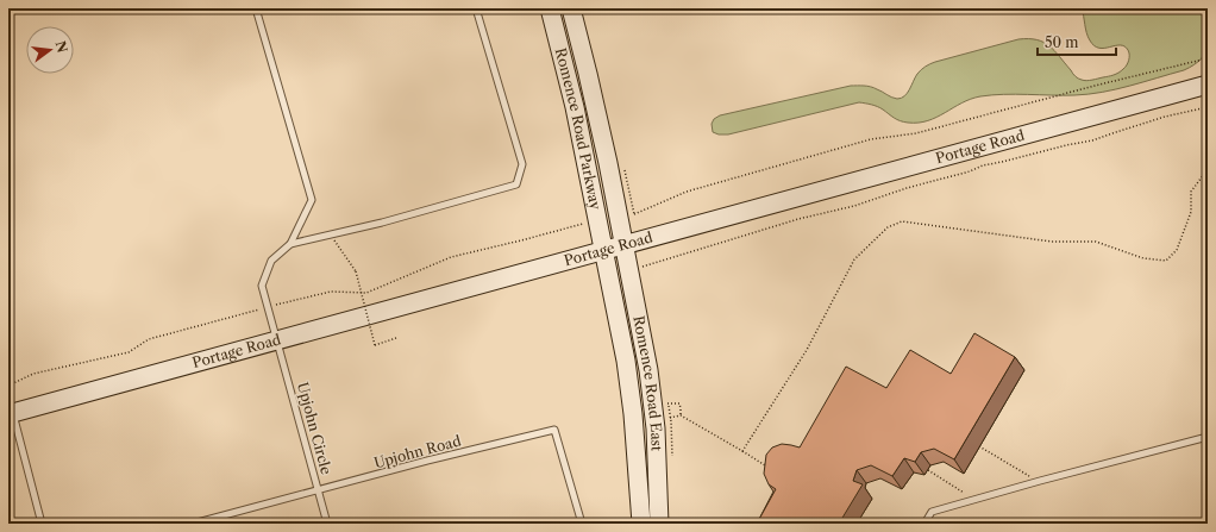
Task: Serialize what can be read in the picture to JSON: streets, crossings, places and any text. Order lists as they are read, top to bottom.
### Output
{
  "streets": {
    "main road": ["Romence Road Parkway", "Portage Road", "Romence Road East"],
    "lane": ["Upjohn Circle", "Upjohn Road"]
  },
  "crossings": [
    ["Romence Road Parkway", "Portage Road"],
    ["Romence Road Parkway", "Romence Road East"],
    ["Portage Road", "Romence Road East"],
    ["Portage Road", "Upjohn Circle"],
    ["Upjohn Circle", "Upjohn Road"]
  ],
  "scale_bar": "50 m",
  "north": "right"
}
